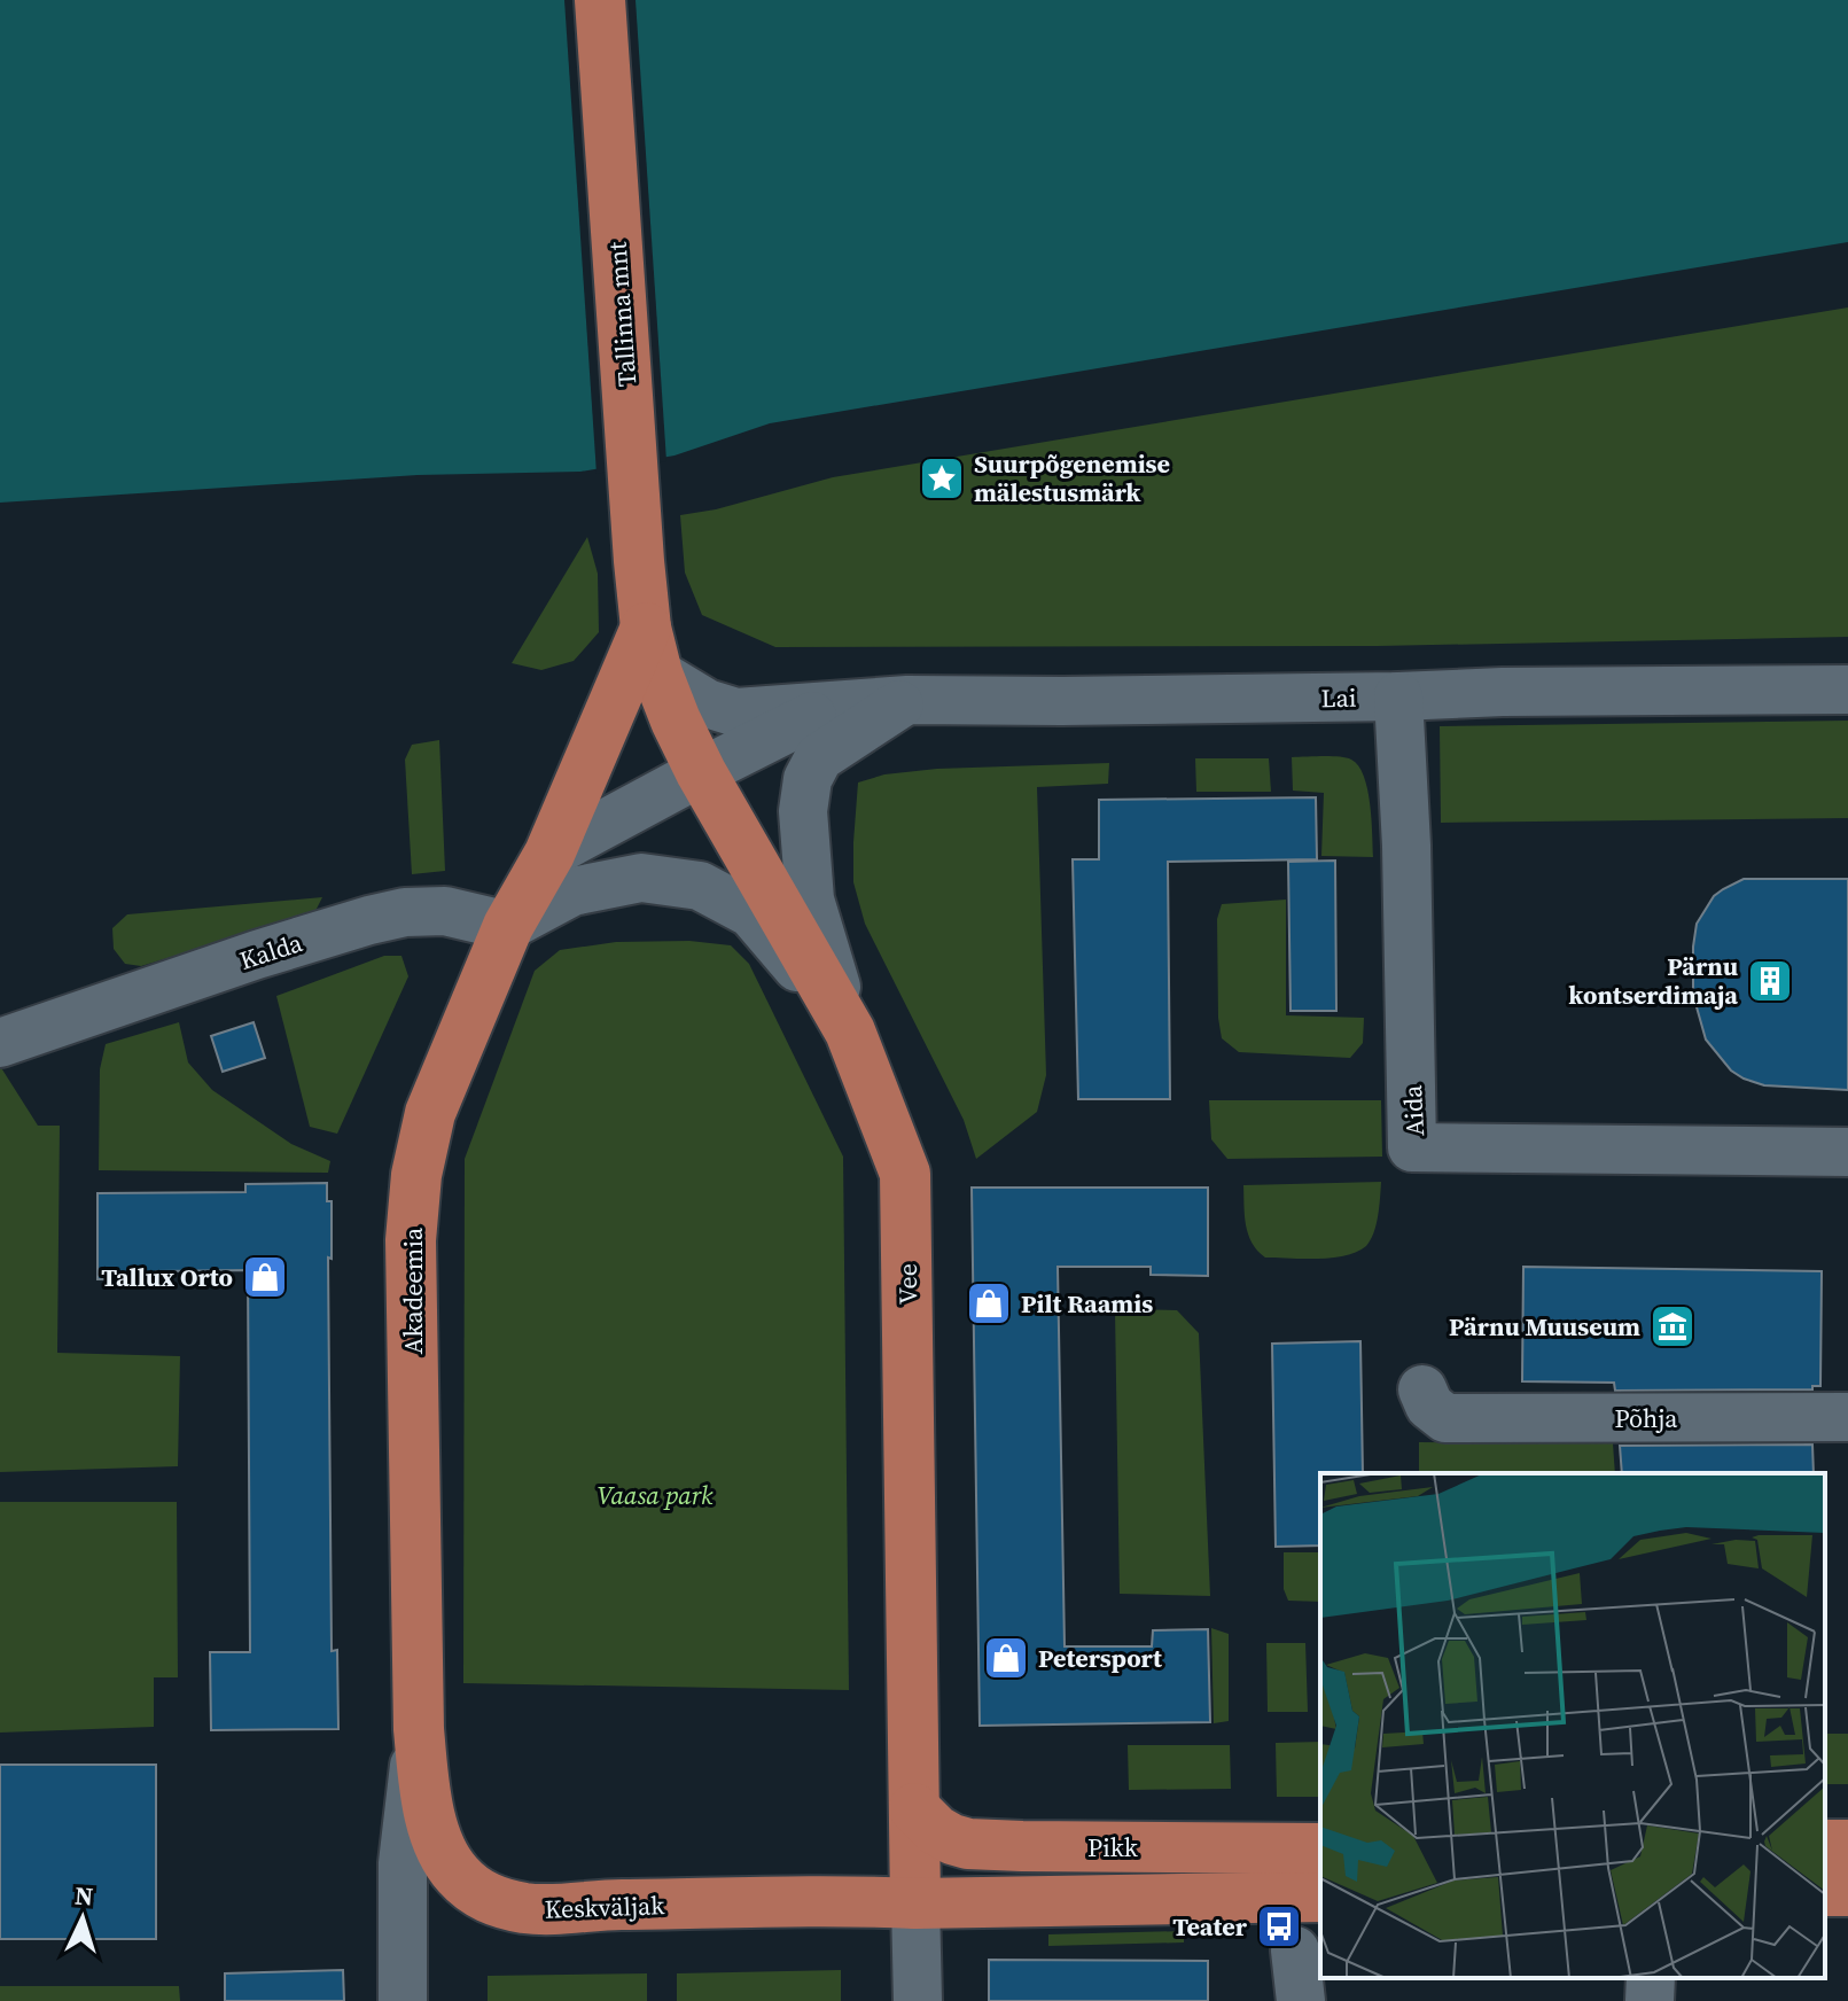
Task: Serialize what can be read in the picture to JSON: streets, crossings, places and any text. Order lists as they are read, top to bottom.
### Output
{
  "streets": {
    "main road": [
      "Tallinna mnt",
      "Vee",
      "Akadeemia",
      "Pikk",
      "Keskväljak"
    ],
    "street": [
      "Lai",
      "Kalda",
      "Aida",
      "Põhja"
    ]
  },
  "crossings": [
    ["Tallinna mnt", "Lai"],
    ["Tallinna mnt", "Vee"],
    ["Tallinna mnt", "Akadeemia"],
    ["Lai", "Aida"],
    ["Lai", "Vee"],
    ["Lai", "Akadeemia"],
    ["Kalda", "Akadeemia"],
    ["Vee", "Akadeemia"],
    ["Vee", "Pikk"],
    ["Vee", "Keskväljak"],
    ["Akadeemia", "Keskväljak"]
  ],
  "parks": ["Vaasa park"],
  "places": {
    "place": ["Suurpõgenemise mälestusmärk"],
    "building": ["Pärnu kontserdimaja"],
    "shop": ["Tallux Orto", "Pilt Raamis", "Petersport"],
    "museum": ["Pärnu Muuseum"],
    "bus stop": ["Teater"]
  },
  "north": "top"
}
